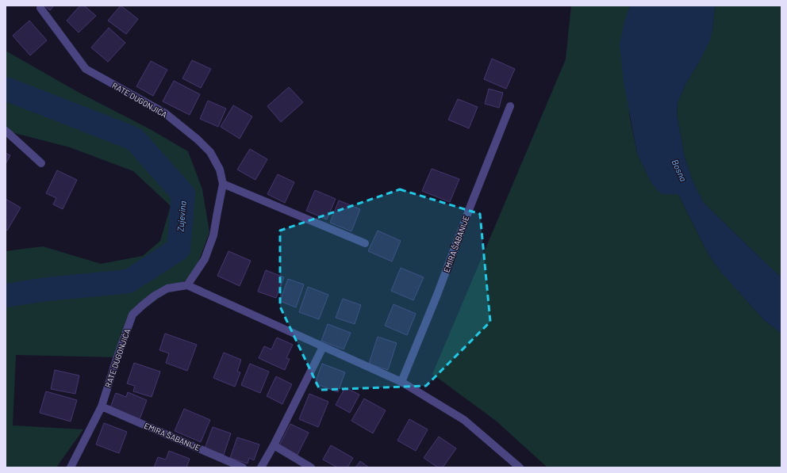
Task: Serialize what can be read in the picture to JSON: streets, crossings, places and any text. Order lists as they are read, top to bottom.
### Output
{
  "streets": {
    "street": ["RATE DUGONJIĆA", "EMIRA ŠABANIJE"]
  },
  "crossings": [
    ["RATE DUGONJIĆA", "EMIRA ŠABANIJE"]
  ],
  "water": ["Bosna", "Zujevina"]
}
